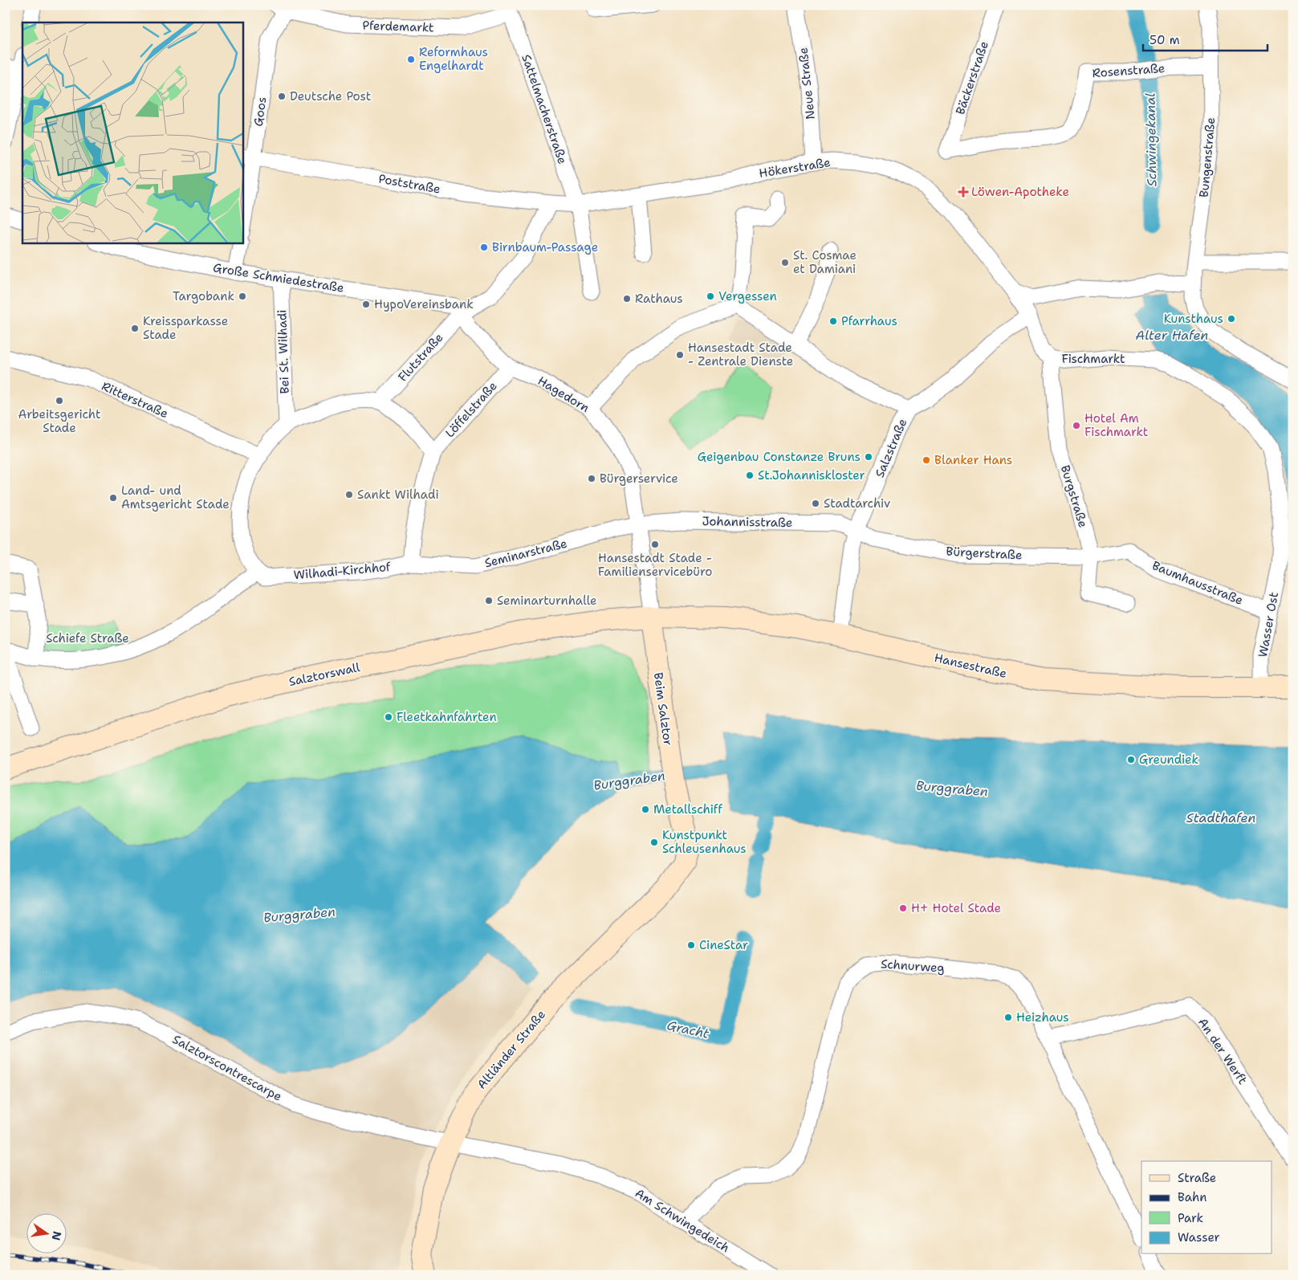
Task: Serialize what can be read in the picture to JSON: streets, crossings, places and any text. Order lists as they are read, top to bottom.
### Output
{
  "streets": {
    "main road": [
      "Hansestraße",
      "Salztorswall",
      "Beim Salztor",
      "Altländer Straße"
    ],
    "street": [
      "Pferdemarkt",
      "Rosenstraße",
      "Bäckerstraße",
      "Neue Straße",
      "Sattelmacherstraße",
      "Goos",
      "Bungenstraße",
      "Hökerstraße",
      "Poststraße",
      "Große Schmiedestraße",
      "Bei St. Wilhadi",
      "Flutstraße",
      "Fischmarkt",
      "Hagedorn",
      "Ritterstraße",
      "Löffelstraße",
      "Salzstraße",
      "Burgstraße",
      "Johannisstraße",
      "Seminarstraße",
      "Bürgerstraße",
      "Wilhadi-Kirchhof",
      "Baumhausstraße",
      "Wasser Ost",
      "Schnurweg",
      "An der Werft",
      "Salztorscontrescarpe",
      "Am Schwingedeich"
    ]
  },
  "crossings": [
    ["Pferdemarkt", "Sattelmacherstraße"],
    ["Pferdemarkt", "Goos"],
    ["Rosenstraße", "Bäckerstraße"],
    ["Rosenstraße", "Bungenstraße"],
    ["Neue Straße", "Hökerstraße"],
    ["Sattelmacherstraße", "Hökerstraße"],
    ["Sattelmacherstraße", "Poststraße"],
    ["Goos", "Poststraße"],
    ["Hökerstraße", "Poststraße"],
    ["Hökerstraße", "Fischmarkt"],
    ["Hökerstraße", "Salzstraße"],
    ["Poststraße", "Flutstraße"],
    ["Große Schmiedestraße", "Bei St. Wilhadi"],
    ["Große Schmiedestraße", "Flutstraße"],
    ["Große Schmiedestraße", "Hagedorn"],
    ["Flutstraße", "Hagedorn"],
    ["Fischmarkt", "Salzstraße"],
    ["Fischmarkt", "Burgstraße"],
    ["Fischmarkt", "Wasser Ost"],
    ["Hagedorn", "Löffelstraße"],
    ["Hagedorn", "Johannisstraße"],
    ["Hagedorn", "Seminarstraße"],
    ["Hagedorn", "Beim Salztor"],
    ["Salzstraße", "Johannisstraße"],
    ["Salzstraße", "Bürgerstraße"],
    ["Salzstraße", "Hansestraße"],
    ["Burgstraße", "Bürgerstraße"],
    ["Johannisstraße", "Seminarstraße"],
    ["Johannisstraße", "Bürgerstraße"],
    ["Johannisstraße", "Beim Salztor"],
    ["Seminarstraße", "Wilhadi-Kirchhof"],
    ["Seminarstraße", "Beim Salztor"],
    ["Bürgerstraße", "Baumhausstraße"],
    ["Baumhausstraße", "Wasser Ost"],
    ["Wasser Ost", "Hansestraße"],
    ["Hansestraße", "Salztorswall"],
    ["Hansestraße", "Beim Salztor"],
    ["Salztorswall", "Beim Salztor"],
    ["Beim Salztor", "Altländer Straße"],
    ["Schnurweg", "An der Werft"],
    ["Schnurweg", "Am Schwingedeich"],
    ["Altländer Straße", "Salztorscontrescarpe"],
    ["Altländer Straße", "Am Schwingedeich"],
    ["Salztorscontrescarpe", "Am Schwingedeich"]
  ],
  "water": [
    "Schwingekanal",
    "Alter Hafen",
    "Burggraben",
    "Stadthafen",
    "Gracht"
  ],
  "parks": ["Schiefe Straße"],
  "places": {
    "other": [
      "Reformhaus Engelhardt",
      "Deutsche Post",
      "Birnbaum-Passage",
      "St. Cosmae et Damiani",
      "Targobank",
      "Vergessen",
      "Rathaus",
      "HypoVereinsbank",
      "Kunsthaus",
      "Pfarrhaus",
      "Kreissparkasse Stade",
      "Hansestadt Stade - Zentrale Dienste",
      "Arbeitsgericht Stade",
      "Hotel Am Fischmarkt",
      "Geigenbau Constanze Bruns",
      "Blanker Hans",
      "St.Johanniskloster",
      "Bürgerservice",
      "Sankt Wilhadi",
      "Land- und Amtsgericht Stade",
      "Stadtarchiv",
      "Hansestadt Stade - Familienservicebüro",
      "Seminarturnhalle",
      "Fleetkahnfahrten",
      "Greundiek",
      "Metallschiff",
      "Kunstpunkt Schleusenhaus",
      "H+ Hotel Stade",
      "CineStar",
      "Heizhaus"
    ],
    "health": ["Löwen-Apotheke"]
  },
  "legend": [
    "Straße",
    "Bahn",
    "Park",
    "Wasser"
  ],
  "scale_bar": "50 m",
  "north": "right"
}
